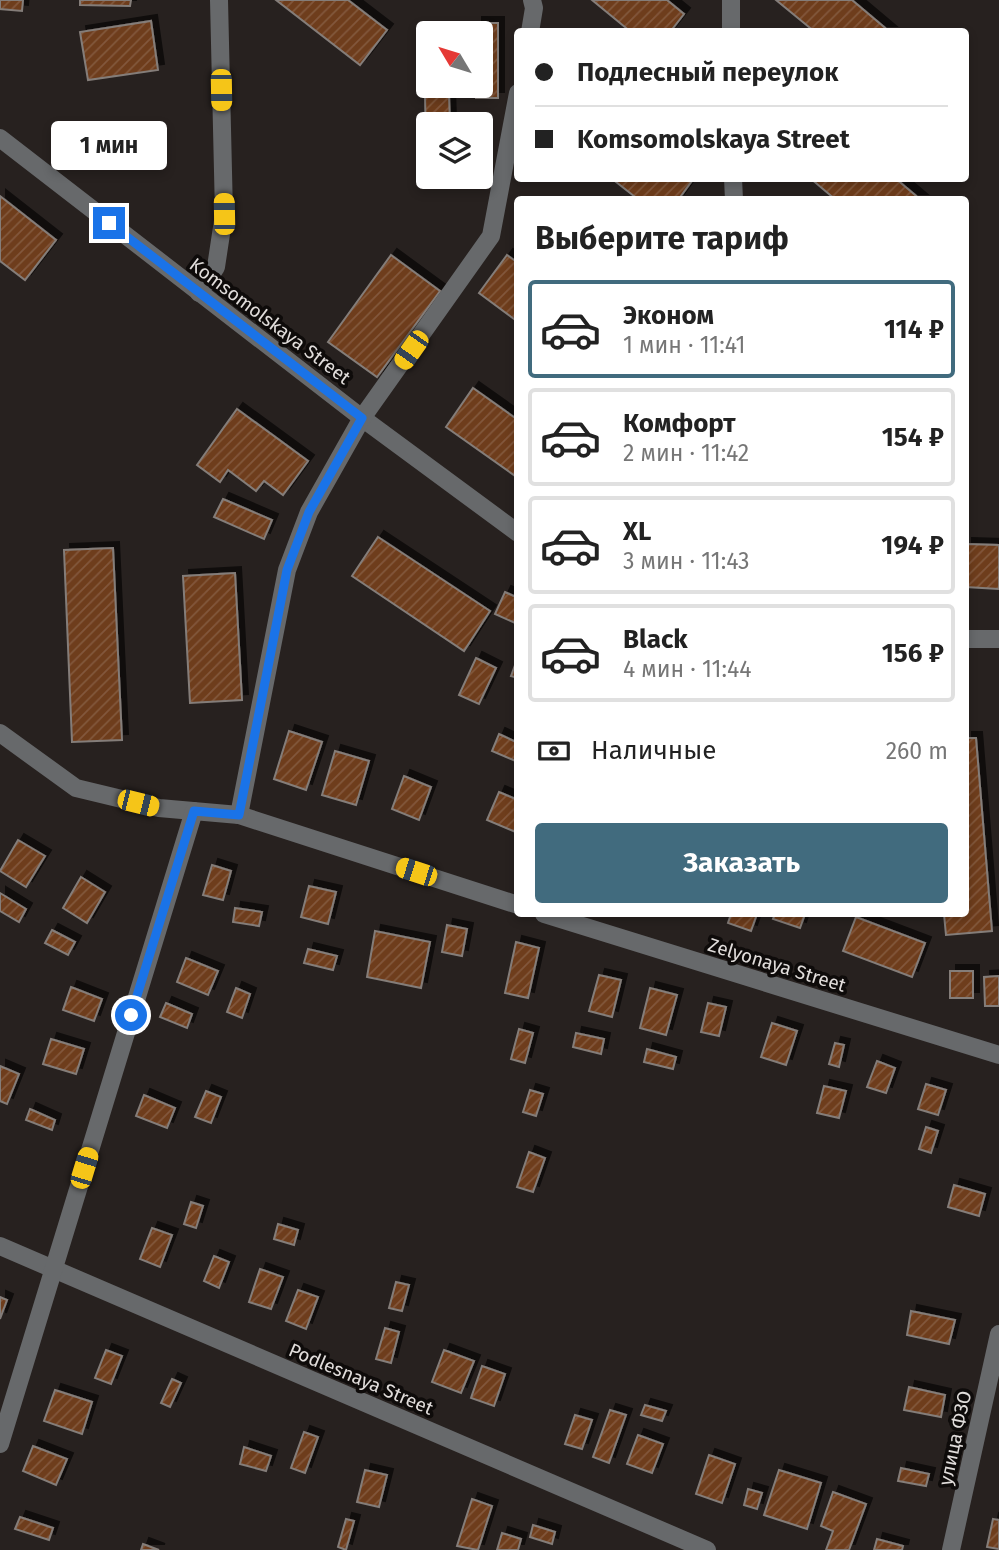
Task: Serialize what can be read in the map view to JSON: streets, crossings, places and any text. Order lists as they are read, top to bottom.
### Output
{
  "streets": {
    "street": [
      "Komsomolskaya Street",
      "Zelyonaya Street",
      "Podlesnaya Street",
      "улица ФЗО"
    ]
  },
  "north": "top left",
  "page": {
    "banner": ["Подлесный переулок", "Komsomolskaya Street"],
    "bubble": "1 мин",
    "heading": "Выберите тариф",
    "list": [
      {
        "name": "Эконом",
        "note": "1 мин · 11:41",
        "value": "114 ₽"
      },
      {
        "name": "Комфорт",
        "note": "2 мин · 11:42",
        "value": "154 ₽"
      },
      {
        "name": "XL",
        "note": "3 мин · 11:43",
        "value": "194 ₽"
      },
      {
        "name": "Black",
        "note": "4 мин · 11:44",
        "value": "156 ₽"
      }
    ],
    "pay": ["Наличные", "260 m"],
    "buttons": "Заказать"
  }
}
